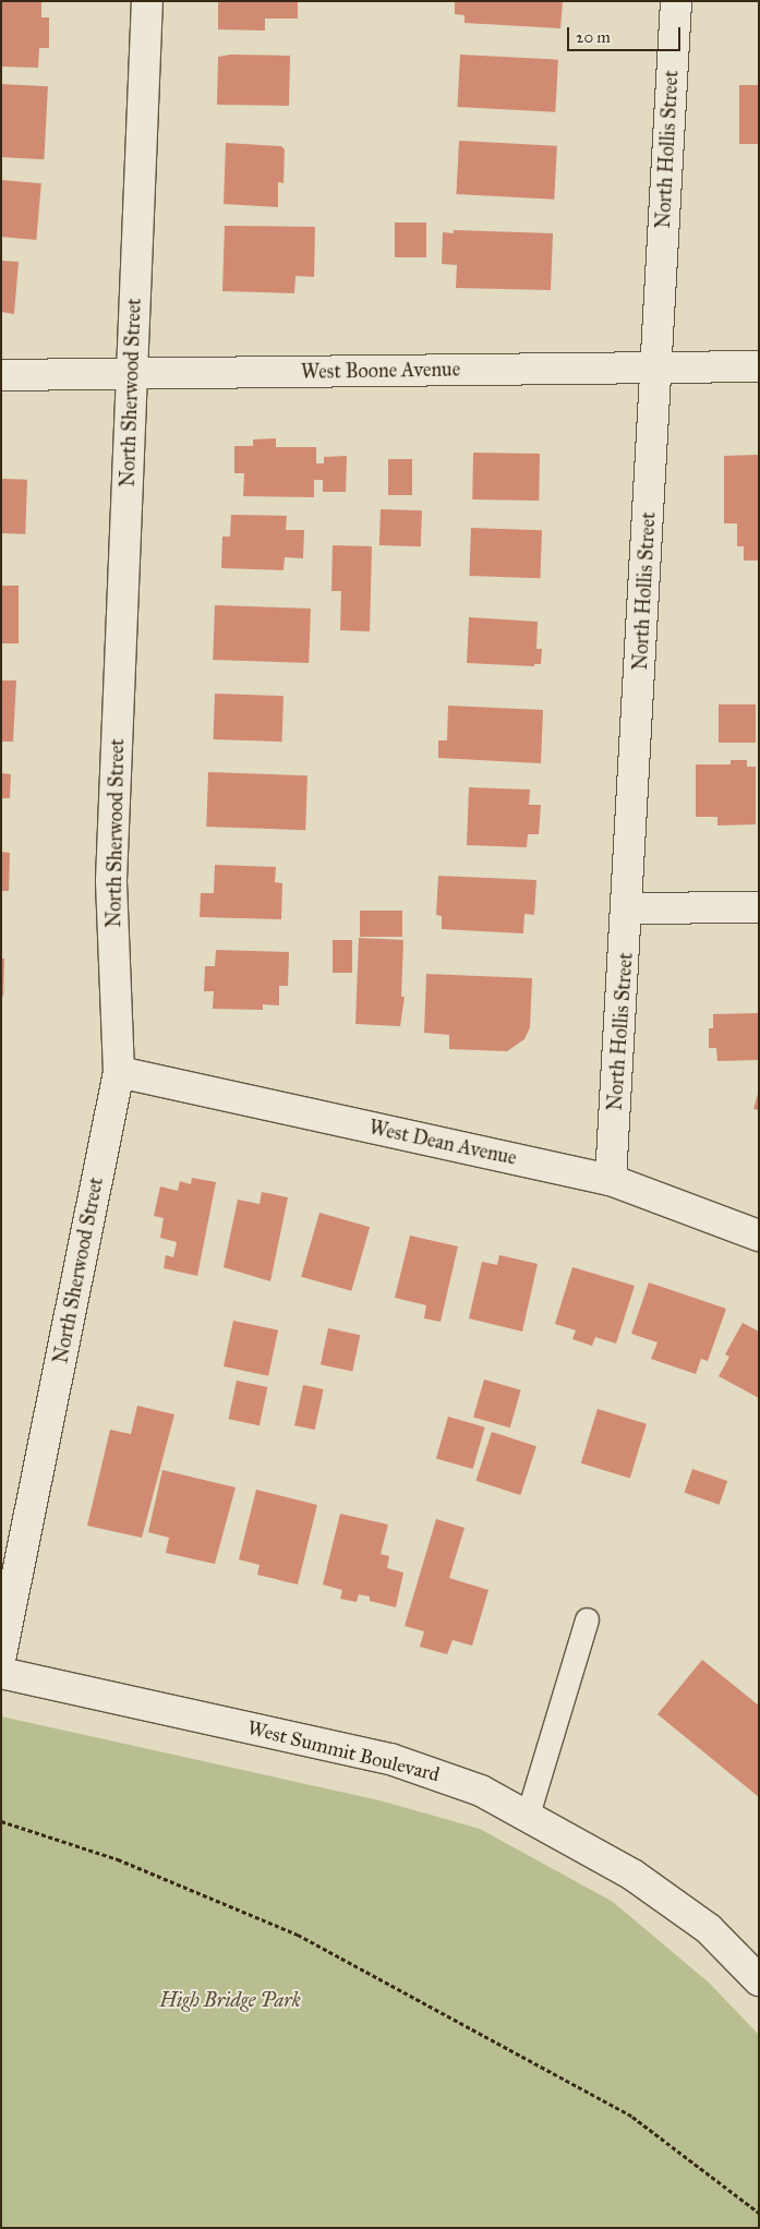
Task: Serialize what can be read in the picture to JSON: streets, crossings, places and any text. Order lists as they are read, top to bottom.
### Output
{
  "streets": {
    "street": [
      "North Hollis Street",
      "West Boone Avenue",
      "North Sherwood Street",
      "West Dean Avenue",
      "West Summit Boulevard"
    ]
  },
  "crossings": [
    ["North Hollis Street", "West Boone Avenue"],
    ["North Hollis Street", "West Dean Avenue"],
    ["West Boone Avenue", "North Sherwood Street"],
    ["North Sherwood Street", "West Dean Avenue"]
  ],
  "parks": ["High Bridge Park"],
  "scale_bar": "20 m"
}
